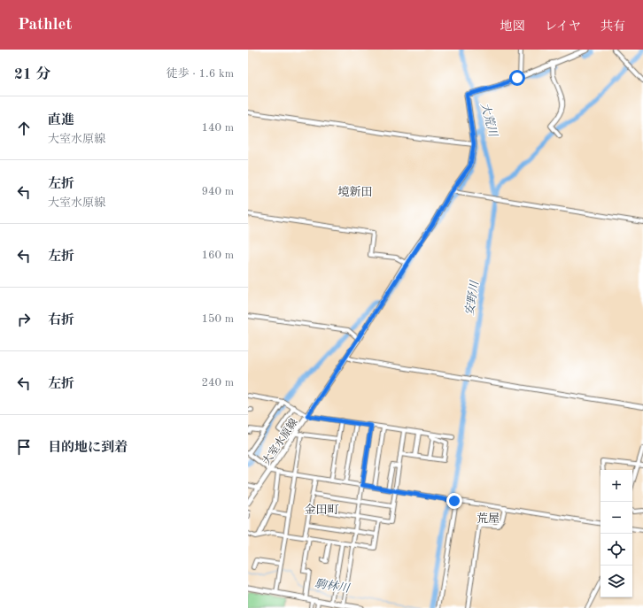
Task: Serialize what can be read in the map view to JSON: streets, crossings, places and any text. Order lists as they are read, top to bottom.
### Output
{
  "streets": {
    "main road": ["大室水原線"]
  },
  "districts": ["境新田", "金田町", "荒屋"],
  "water": ["大荒川", "安野川", "駒林川"],
  "page": {
    "header": "Pathlet",
    "nav": ["地図", "レイヤ", "共有"],
    "heading": ["21 分", "徒歩 · 1.6 km"],
    "list": [
      ["直進", "大室水原線", "140 m"],
      ["左折", "大室水原線", "940 m"],
      ["左折", "160 m"],
      ["右折", "150 m"],
      ["左折", "240 m"],
      "目的地に到着"
    ],
    "map_buttons": ["+", "−"]
  }
}
